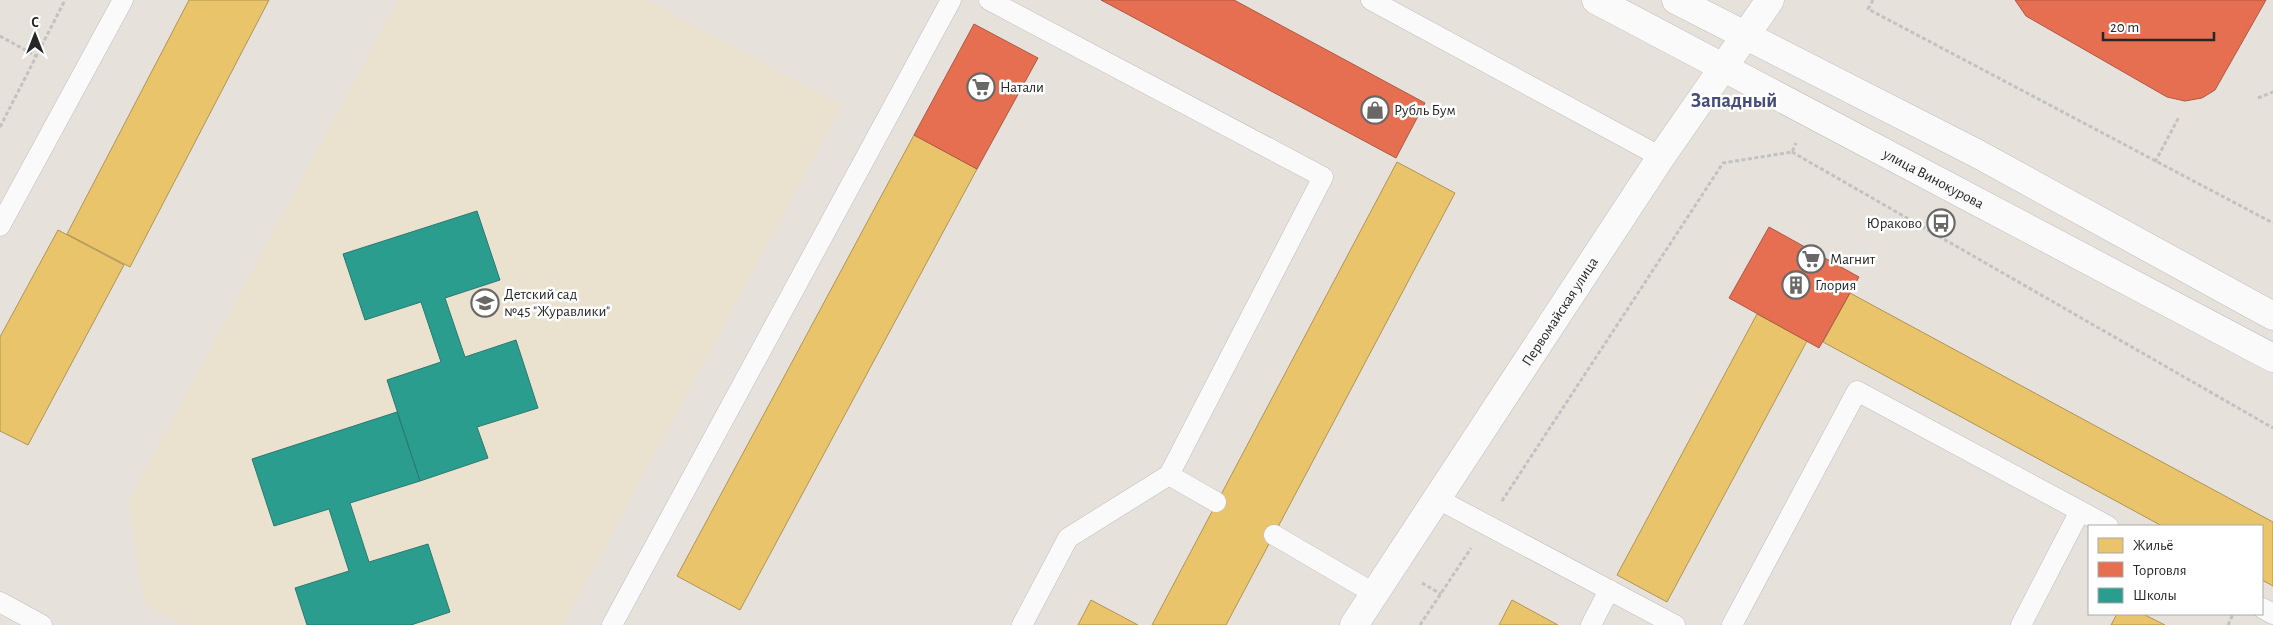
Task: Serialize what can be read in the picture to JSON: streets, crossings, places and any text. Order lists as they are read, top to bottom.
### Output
{
  "streets": {
    "main road": ["улица Винокурова", "Первомайская улица"]
  },
  "crossings": [
    ["улица Винокурова", "Первомайская улица"]
  ],
  "districts": ["Западный"],
  "places": {
    "supermarket": ["Натали", "Магнит"],
    "shop": ["Рубль Бум"],
    "bus stop": ["Юраково"],
    "building": ["Глория"],
    "school or university": ["Детский сад №45 \"Журавлики\""]
  },
  "legend": ["Жильё", "Торговля", "Школы"],
  "scale_bar": "20 m",
  "north": "top"
}
